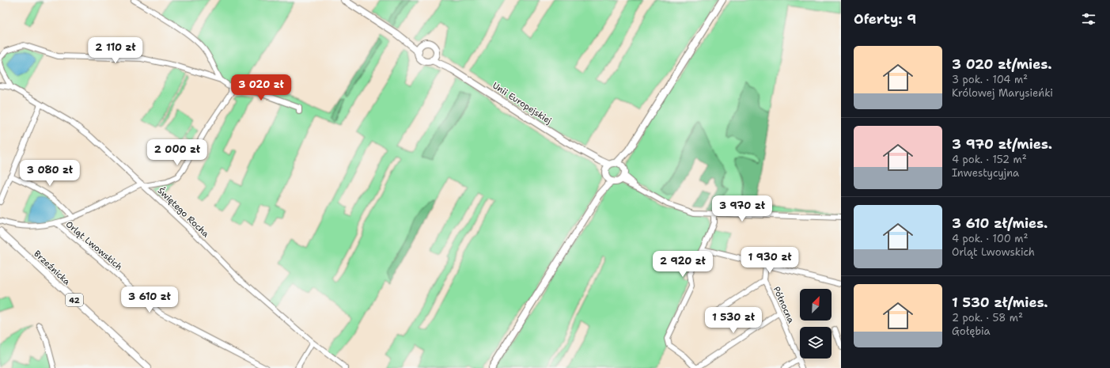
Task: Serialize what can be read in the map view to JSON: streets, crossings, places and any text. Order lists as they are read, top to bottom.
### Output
{
  "streets": {
    "main road": ["Unii Europejskiej", "Brzeźnicka", "42"],
    "street": ["Świętego Rocha", "Orląt Lwowskich", "Północna"]
  },
  "north": "top right",
  "page": {
    "heading": "Oferty: 9",
    "price": [
      "2 110 zł",
      "3 020 zł",
      "2 000 zł",
      "3 080 zł",
      "3 970 zł",
      "1 930 zł",
      "2 920 zł",
      "3 610 zł",
      "1 530 zł"
    ],
    "list": [
      {
        "name": "3 020 zł/mies.",
        "note": "3 pok. · 104 m² · Królowej Marysieńki"
      },
      {
        "name": "3 970 zł/mies.",
        "note": "4 pok. · 152 m² · Inwestycyjna"
      },
      {
        "name": "3 610 zł/mies.",
        "note": "4 pok. · 100 m² · Orląt Lwowskich"
      },
      {
        "name": "1 530 zł/mies.",
        "note": "2 pok. · 58 m² · Gołębia"
      }
    ]
  }
}
